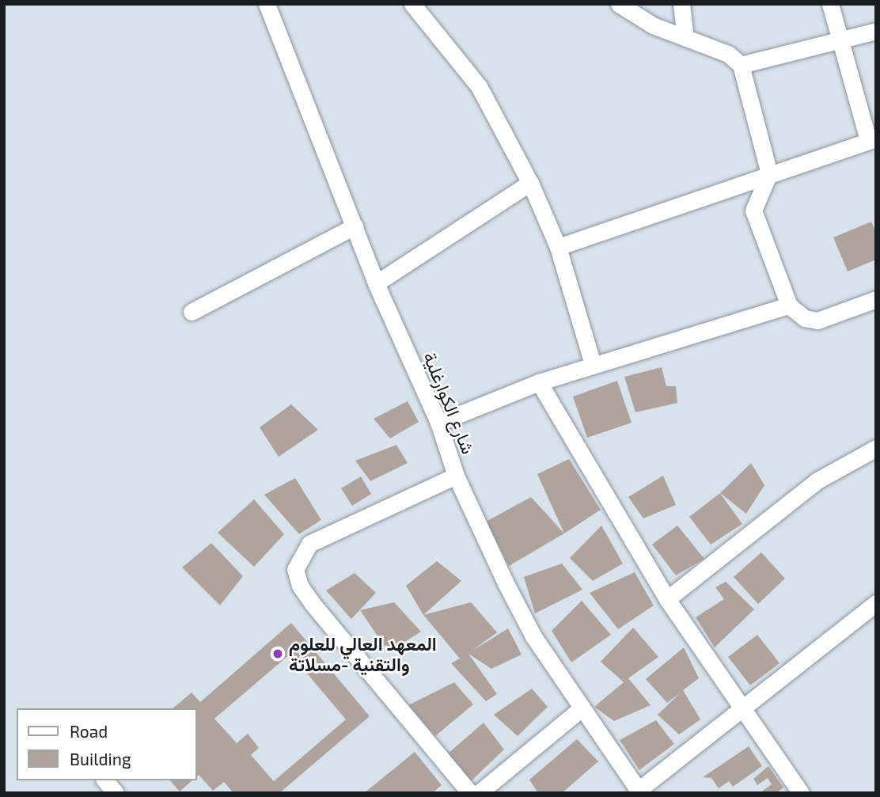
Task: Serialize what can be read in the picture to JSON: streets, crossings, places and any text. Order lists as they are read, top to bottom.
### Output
{
  "streets": {
    "street": ["شارع الكوارغلية"]
  },
  "places": ["المعهد العالي للعلوم والتقنية -مسلاتة"],
  "legend": ["Road", "Building"]
}
